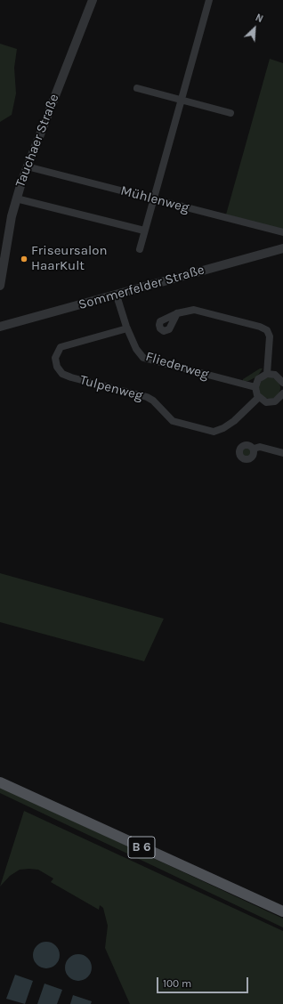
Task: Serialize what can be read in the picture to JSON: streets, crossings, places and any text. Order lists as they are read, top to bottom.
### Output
{
  "streets": {
    "main road": ["B 6"],
    "street": [
      "Tauchaer Straße",
      "Mühlenweg",
      "Sommerfelder Straße",
      "Fliederweg",
      "Tulpenweg"
    ]
  },
  "crossings": [
    ["Tauchaer Straße", "Mühlenweg"],
    ["Sommerfelder Straße", "Fliederweg"],
    ["Fliederweg", "Tulpenweg"]
  ],
  "places": ["Friseursalon HaarKult"],
  "scale_bar": "100 m",
  "north": "top right"
}
